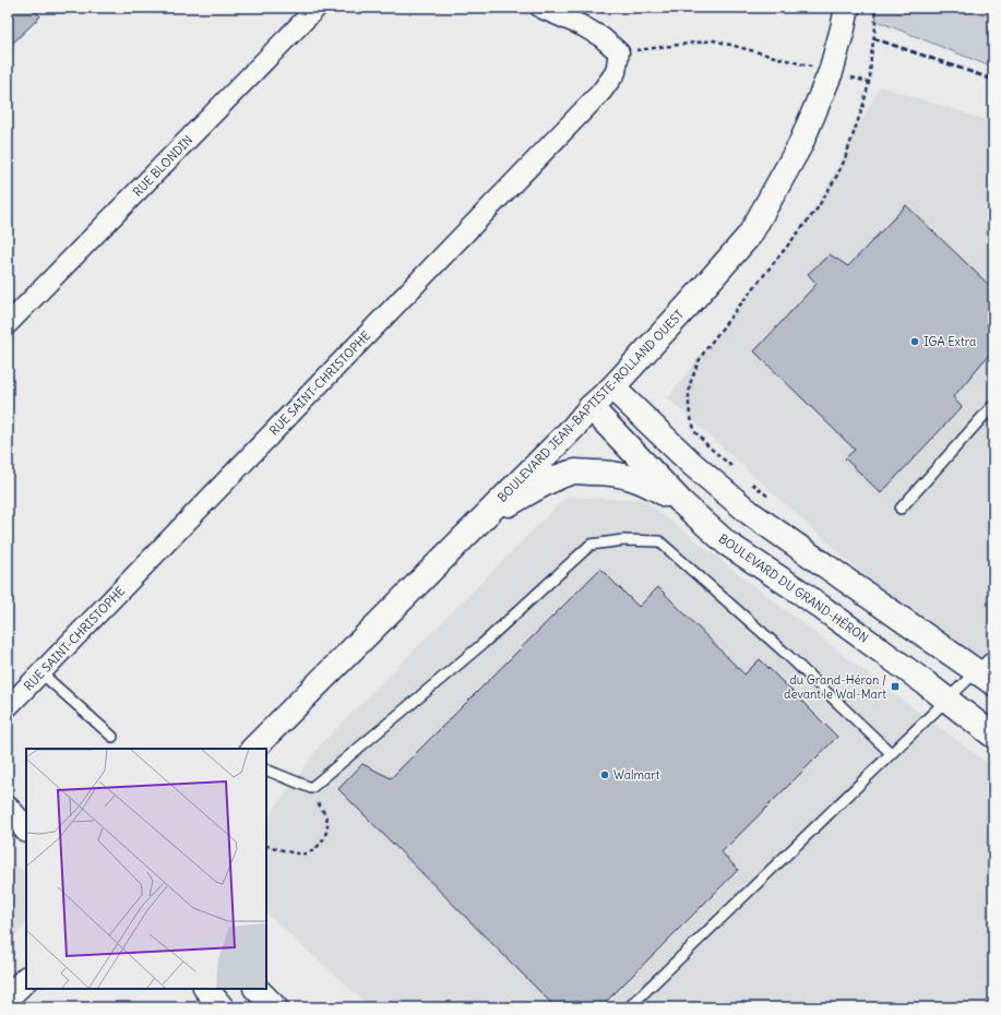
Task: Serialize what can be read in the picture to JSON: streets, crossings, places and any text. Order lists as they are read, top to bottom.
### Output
{
  "streets": {
    "main road": ["BOULEVARD JEAN-BAPTISTE-ROLLAND OUEST", "BOULEVARD DU GRAND-HÉRON"],
    "street": ["RUE BLONDIN", "RUE SAINT-CHRISTOPHE"]
  },
  "crossings": [
    ["BOULEVARD JEAN-BAPTISTE-ROLLAND OUEST", "BOULEVARD DU GRAND-HÉRON"]
  ],
  "places": {
    "other": ["IGA Extra", "Walmart"],
    "transit": ["du Grand-Héron / devant le Wal-Mart"]
  }
}
